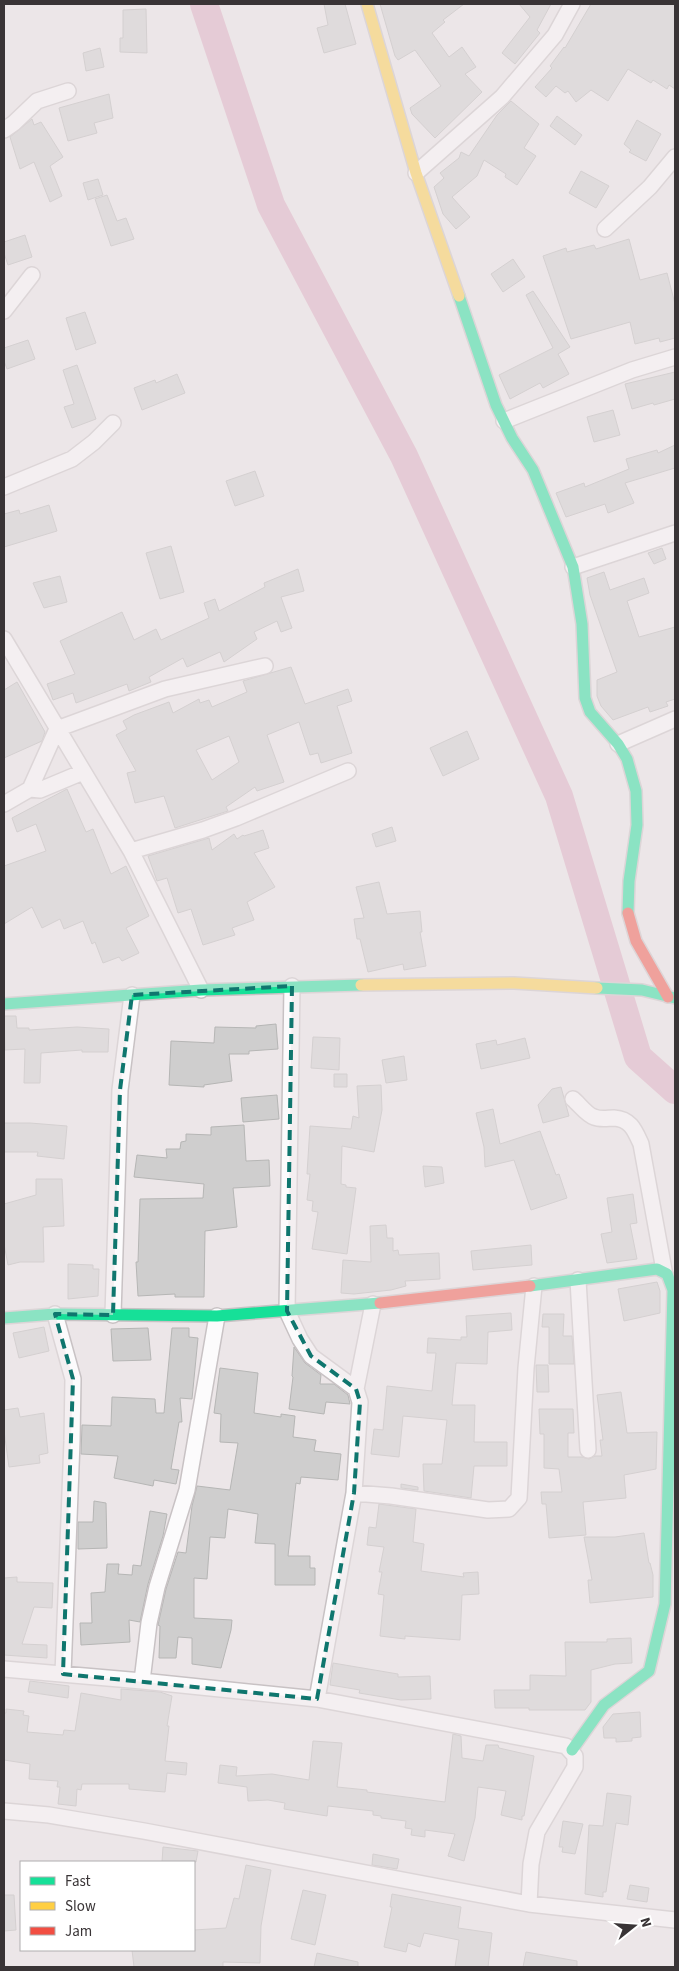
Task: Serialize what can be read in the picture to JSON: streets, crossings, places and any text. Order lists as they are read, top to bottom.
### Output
{
  "legend": ["Fast", "Slow", "Jam"],
  "north": "right"
}
